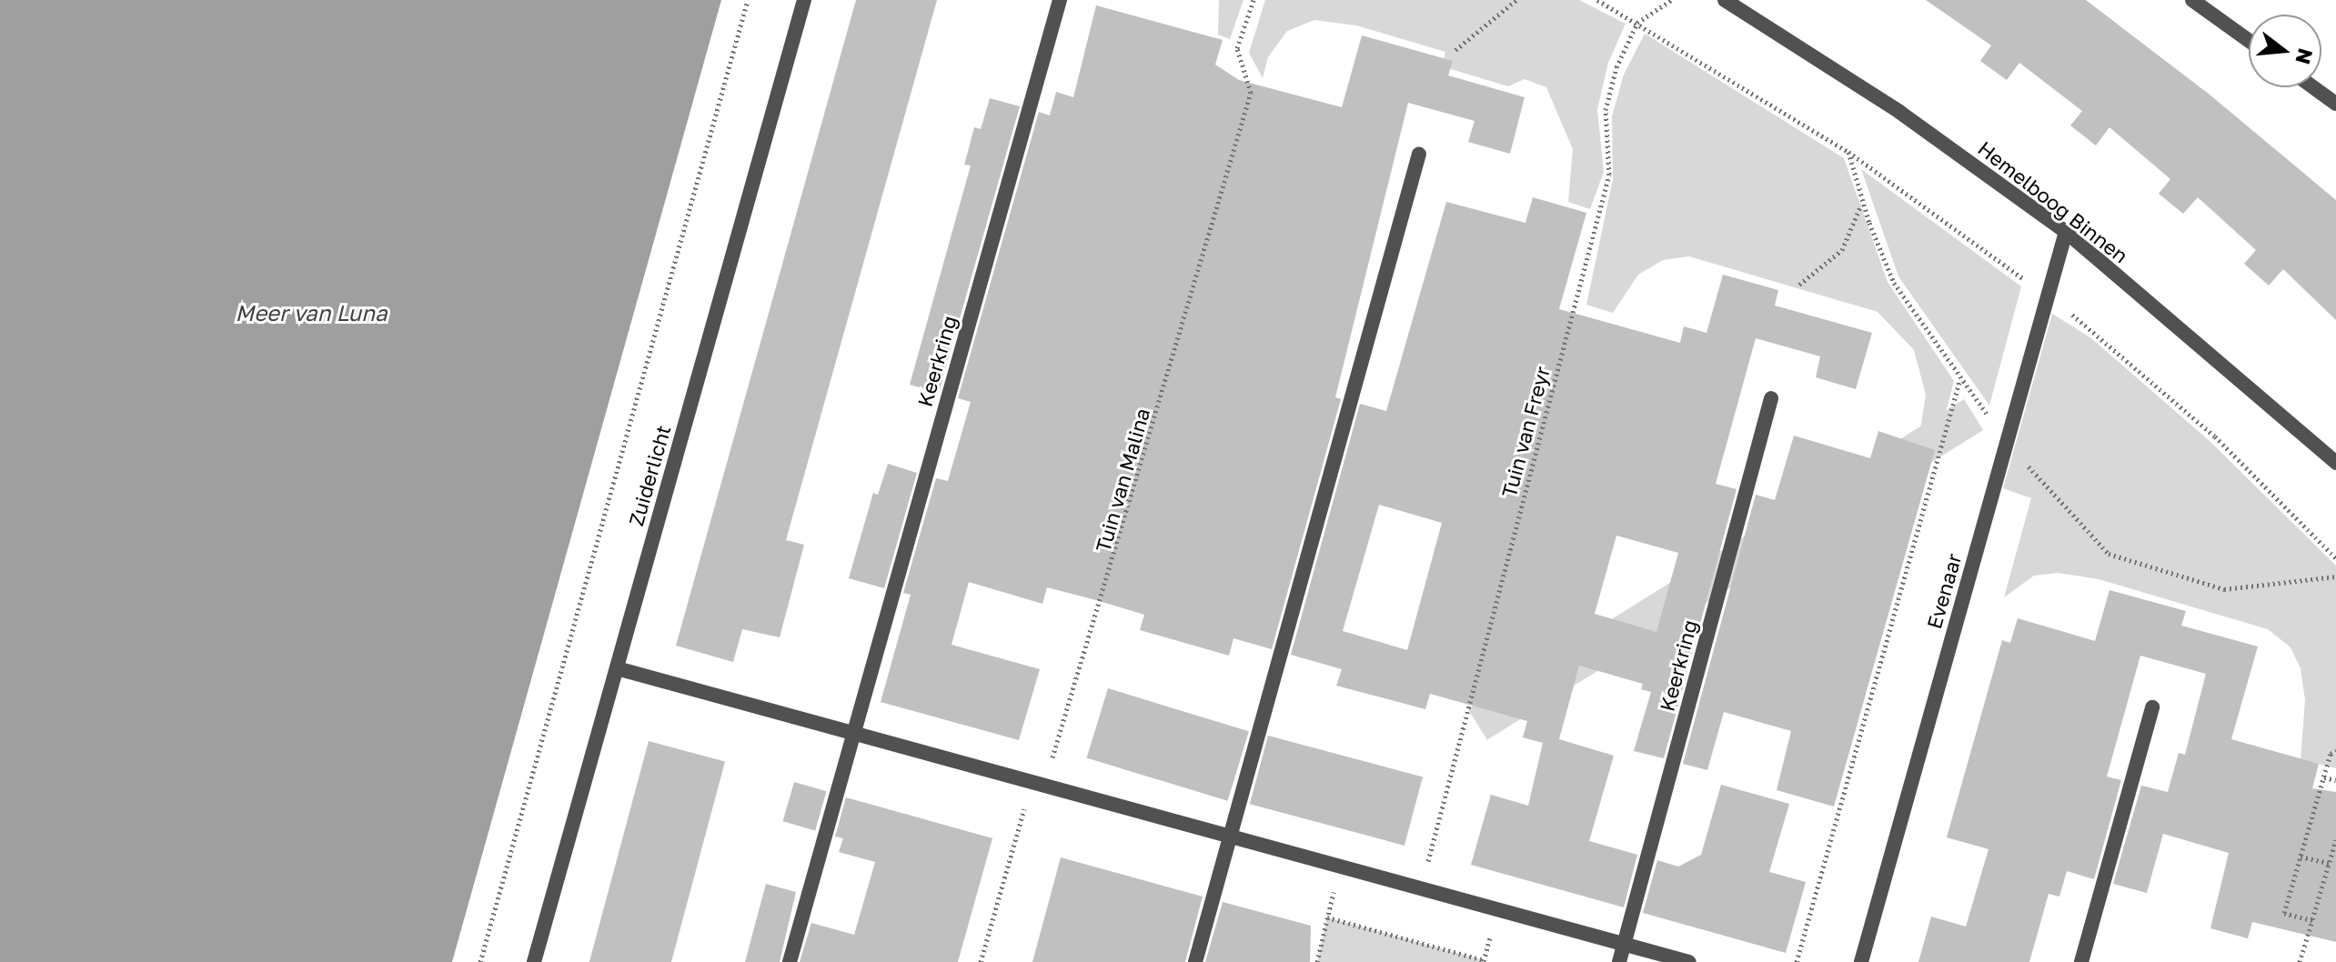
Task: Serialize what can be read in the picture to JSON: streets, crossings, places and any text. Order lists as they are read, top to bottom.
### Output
{
  "streets": {
    "street": [
      "Hemelboog Binnen",
      "Keerkring",
      "Zuiderlicht",
      "Evenaar"
    ],
    "path": ["Tuin van Freyr", "Tuin van Malina"]
  },
  "crossings": [
    ["Hemelboog Binnen", "Evenaar"]
  ],
  "water": ["Meer van Luna"],
  "north": "right"
}
